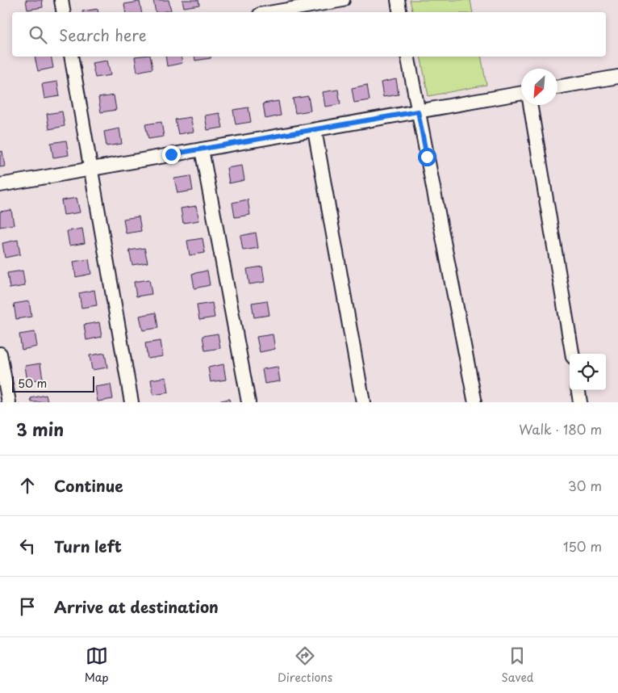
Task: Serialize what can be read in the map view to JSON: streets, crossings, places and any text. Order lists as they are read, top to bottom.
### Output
{
  "scale_bar": "50 m",
  "north": "bottom left",
  "page": {
    "search": "Search here",
    "scale": "50 m",
    "heading": ["3 min", "Walk · 180 m"],
    "list": [
      ["Continue", "30 m"],
      ["Turn left", "150 m"],
      "Arrive at destination"
    ],
    "nav": ["Map", "Directions", "Saved"]
  }
}
